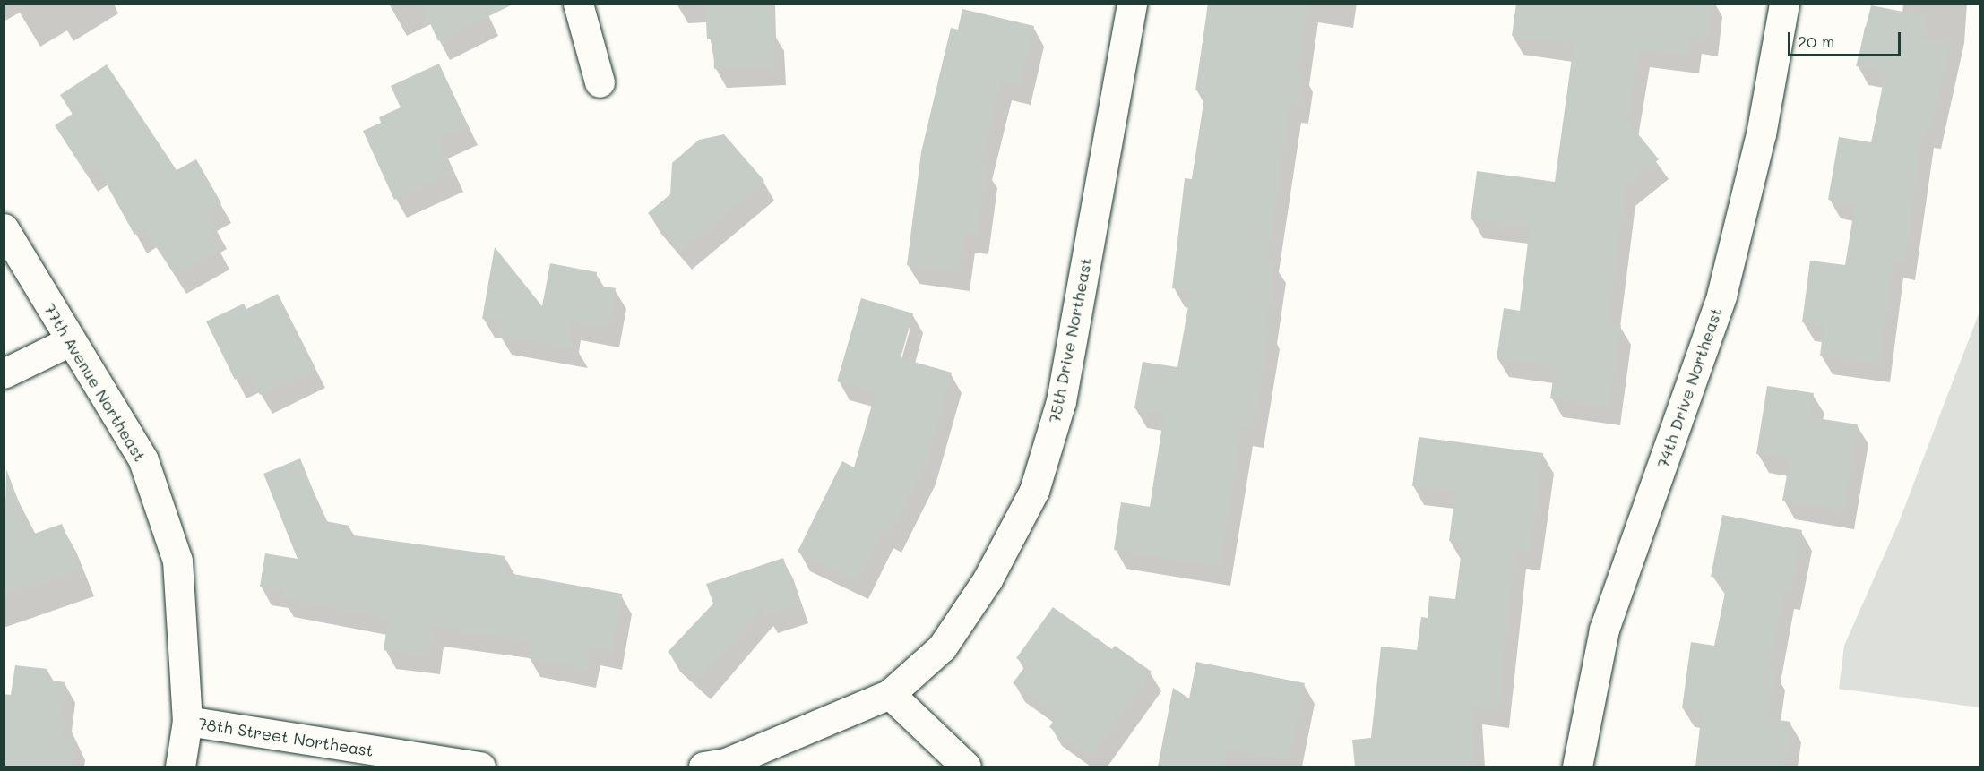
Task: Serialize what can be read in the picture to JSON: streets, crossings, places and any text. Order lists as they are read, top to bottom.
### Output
{
  "streets": {
    "street": [
      "75th Drive Northeast",
      "77th Avenue Northeast",
      "74th Drive Northeast",
      "78th Street Northeast"
    ]
  },
  "crossings": [
    ["77th Avenue Northeast", "78th Street Northeast"]
  ],
  "scale_bar": "20 m"
}
